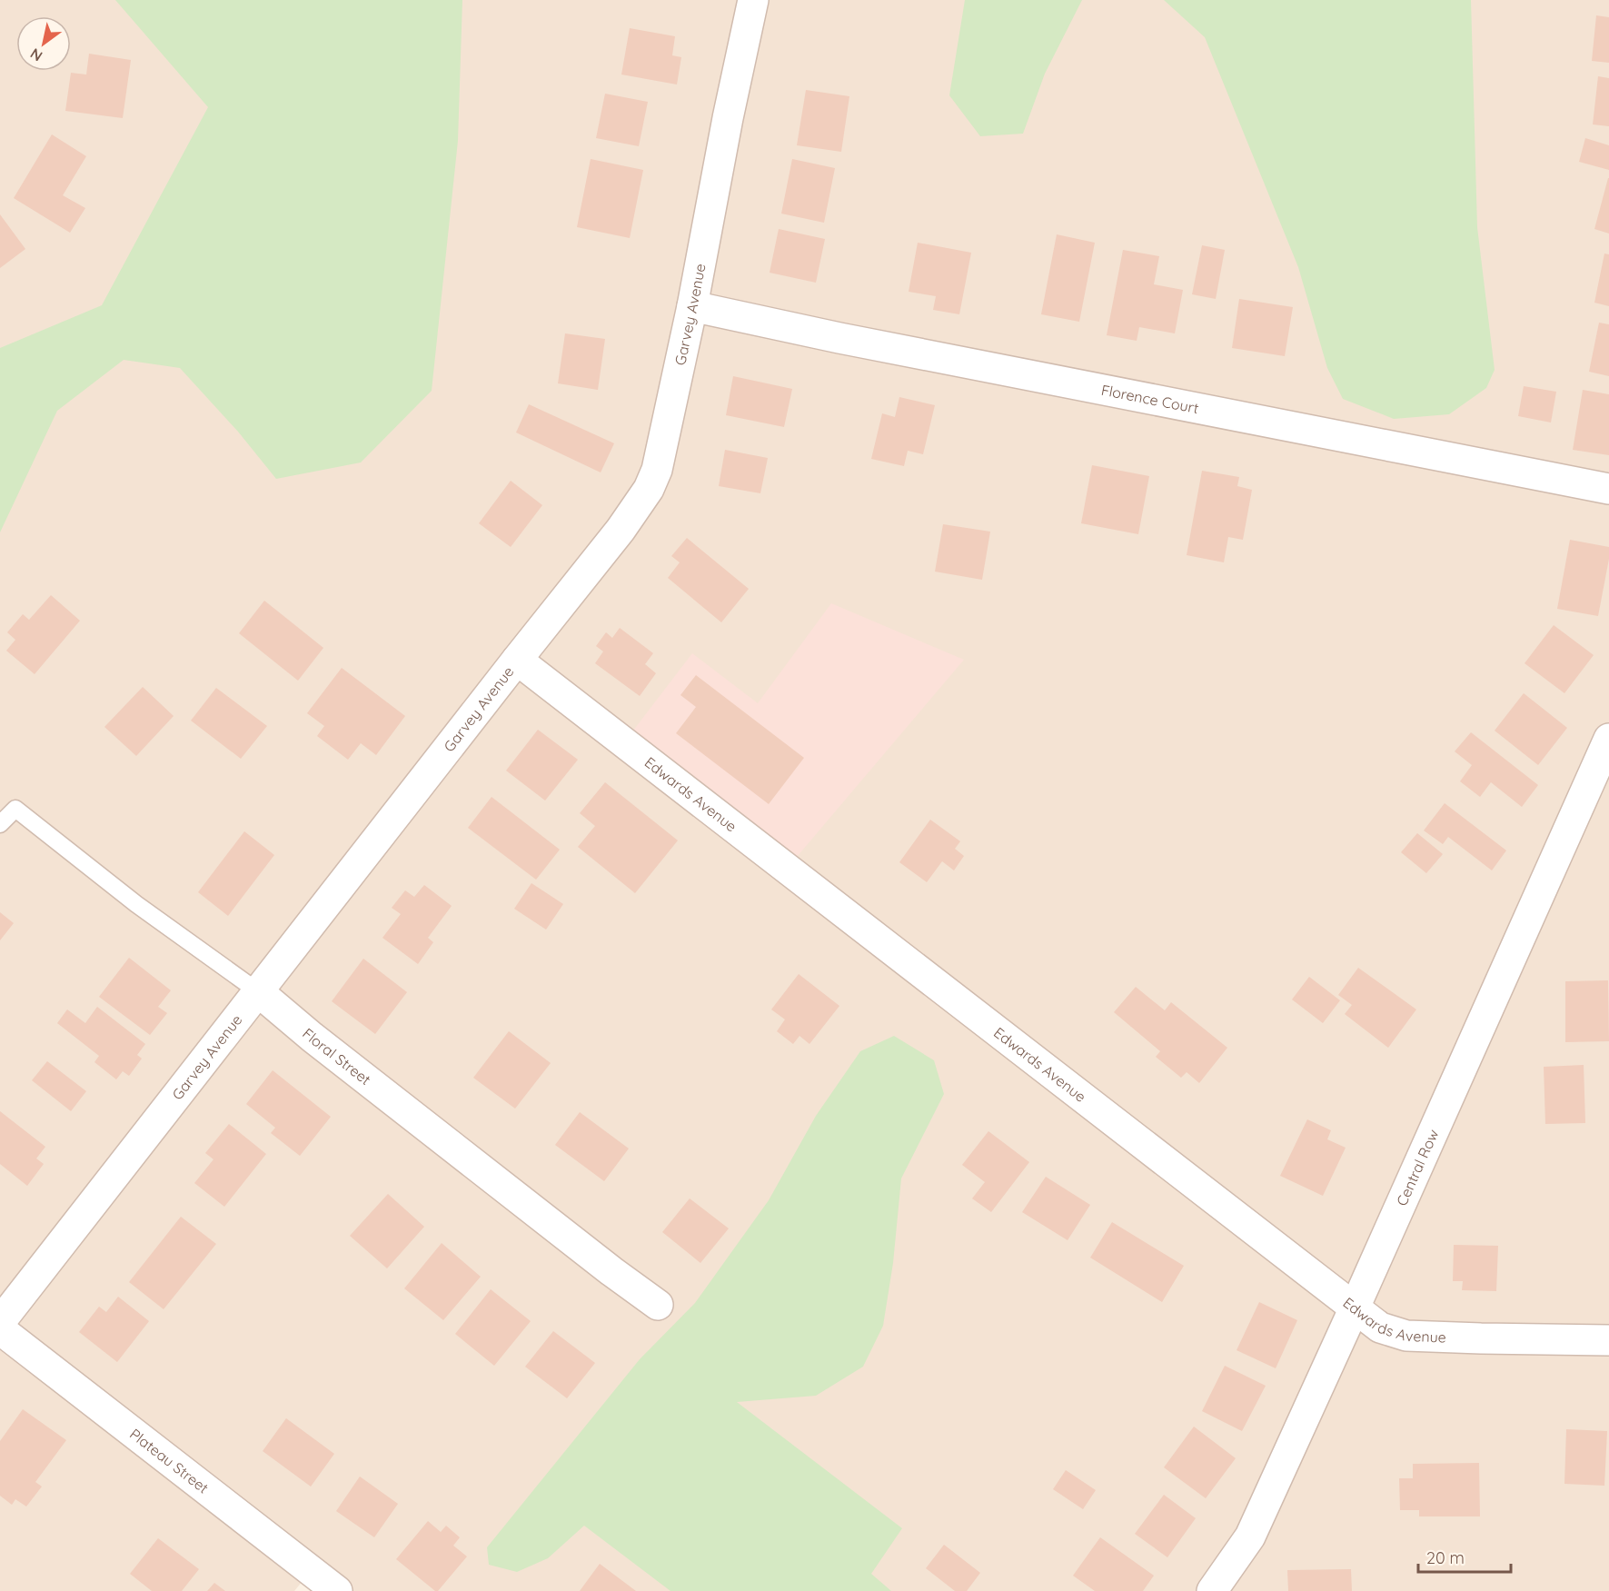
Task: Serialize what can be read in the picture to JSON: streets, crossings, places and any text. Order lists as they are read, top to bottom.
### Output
{
  "streets": {
    "street": [
      "Garvey Avenue",
      "Florence Court",
      "Edwards Avenue",
      "Floral Street",
      "Central Row",
      "Plateau Street"
    ]
  },
  "crossings": [
    ["Garvey Avenue", "Florence Court"],
    ["Garvey Avenue", "Edwards Avenue"],
    ["Garvey Avenue", "Floral Street"],
    ["Edwards Avenue", "Central Row"]
  ],
  "scale_bar": "20 m",
  "north": "bottom left"
}
